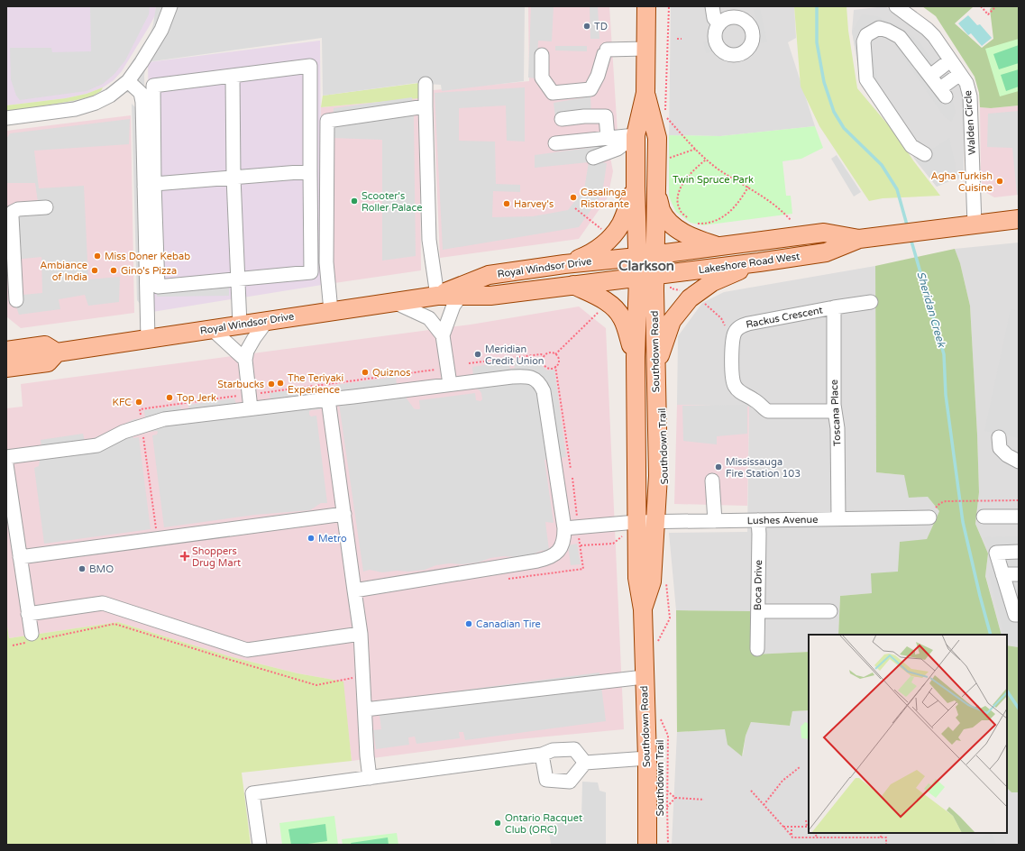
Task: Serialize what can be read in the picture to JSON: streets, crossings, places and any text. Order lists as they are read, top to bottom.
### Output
{
  "streets": {
    "main road": ["Lakeshore Road West", "Royal Windsor Drive", "Southdown Road"],
    "street": [
      "Walden Circle",
      "Rackus Crescent",
      "Toscana Place",
      "Lushes Avenue",
      "Boca Drive"
    ],
    "path": ["Southdown Trail"]
  },
  "crossings": [
    ["Walden Circle", "Lakeshore Road West"],
    ["Lakeshore Road West", "Royal Windsor Drive"],
    ["Lakeshore Road West", "Southdown Road"],
    ["Royal Windsor Drive", "Southdown Road"],
    ["Rackus Crescent", "Toscana Place"],
    ["Southdown Road", "Lushes Avenue"],
    ["Toscana Place", "Lushes Avenue"],
    ["Lushes Avenue", "Boca Drive"]
  ],
  "districts": ["Clarkson"],
  "water": ["Sheridan Creek"],
  "parks": ["Twin Spruce Park"],
  "places": {
    "other": [
      "TD",
      "Agha Turkish Cuisine",
      "Casalinga Ristorante",
      "Scooter's Roller Palace",
      "Harvey's",
      "Miss Doner Kebab",
      "Ambiance of India",
      "Gino's Pizza",
      "Meridian Credit Union",
      "Quiznos",
      "The Teriyaki Experience",
      "Starbucks",
      "Top Jerk",
      "KFC",
      "Mississauga Fire Station 103",
      "Metro",
      "BMO",
      "Canadian Tire",
      "Ontario Racquet Club (ORC)"
    ],
    "health": ["Shoppers Drug Mart"]
  }
}
